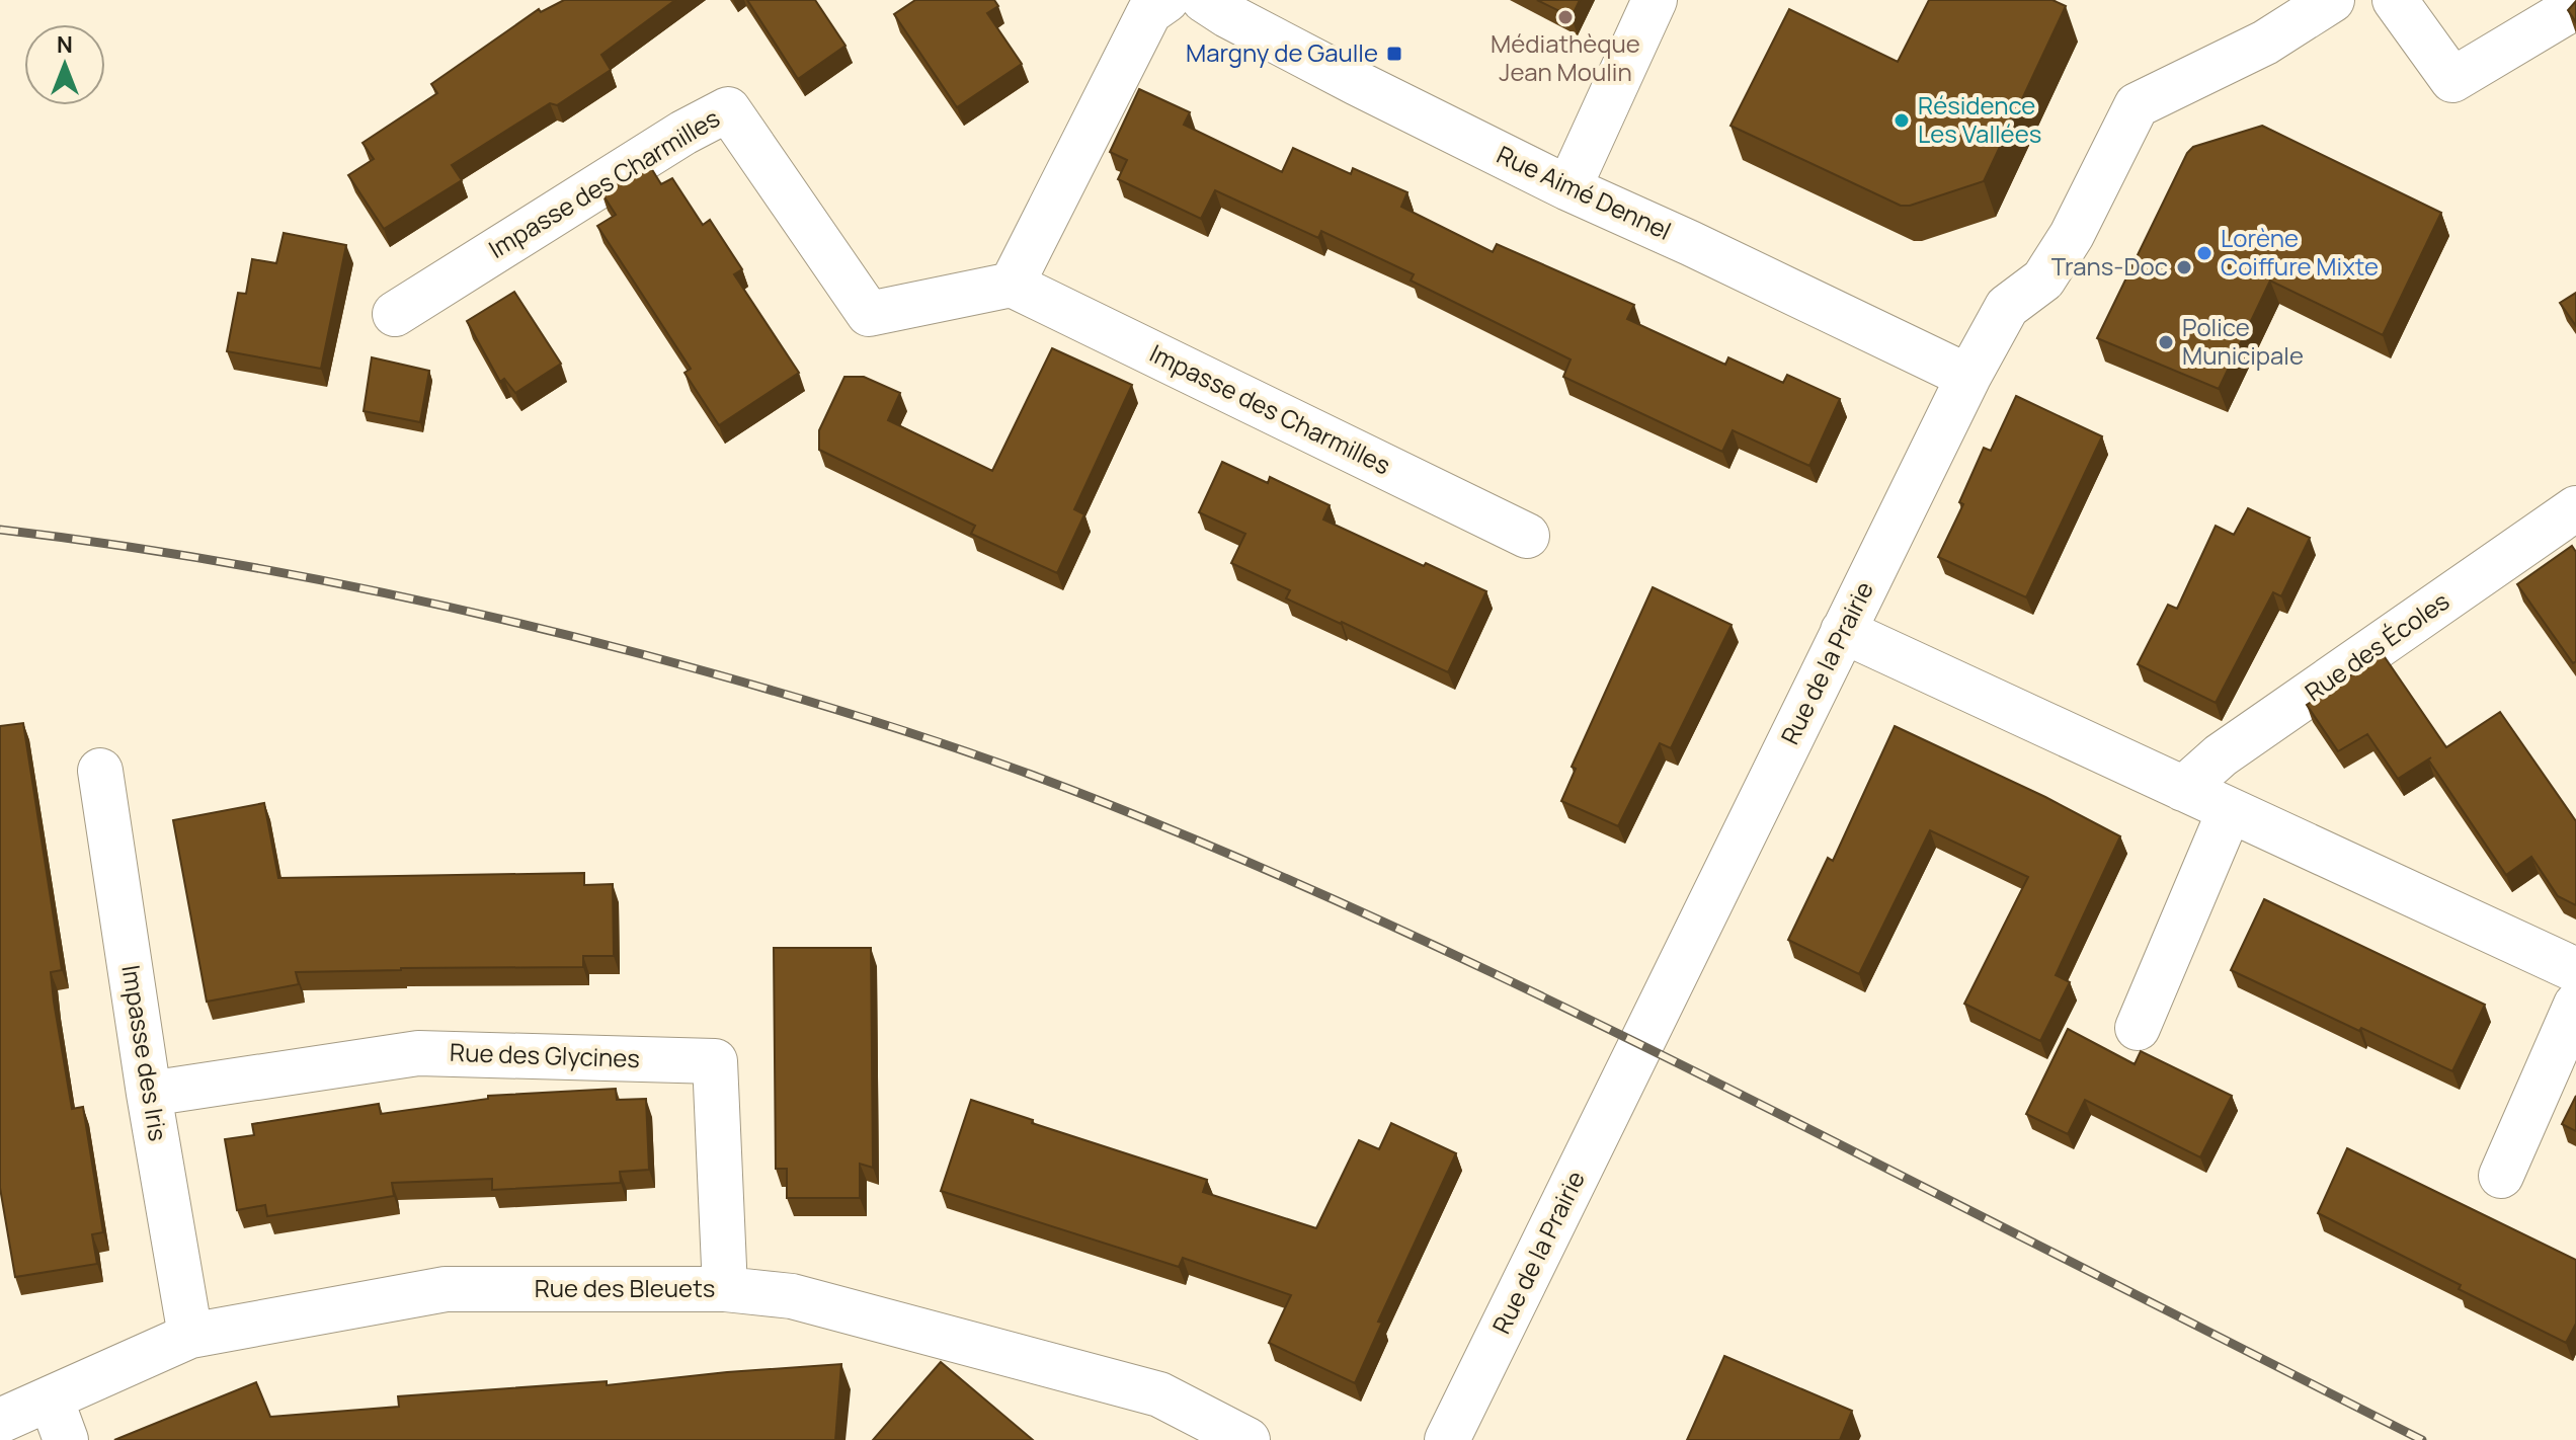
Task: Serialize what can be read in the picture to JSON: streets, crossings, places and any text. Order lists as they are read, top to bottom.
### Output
{
  "streets": {
    "street": [
      "Impasse des Charmilles",
      "Rue Aimé Dennel",
      "Rue des Écoles",
      "Rue de la Prairie",
      "Impasse des Iris",
      "Rue des Glycines",
      "Rue des Bleuets"
    ]
  },
  "crossings": [
    ["Rue Aimé Dennel", "Rue de la Prairie"],
    ["Impasse des Iris", "Rue des Glycines"],
    ["Impasse des Iris", "Rue des Bleuets"],
    ["Rue des Glycines", "Rue des Bleuets"]
  ],
  "places": {
    "other": [
      "Médiathèque Jean Moulin",
      "Résidence Les Vallées",
      "Lorène Coiffure Mixte",
      "Trans-Doc",
      "Police Municipale"
    ],
    "transit": ["Margny de Gaulle"]
  },
  "north": "top"
}
